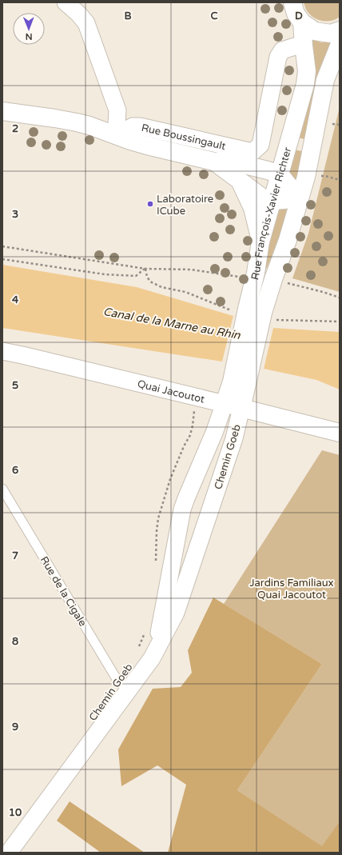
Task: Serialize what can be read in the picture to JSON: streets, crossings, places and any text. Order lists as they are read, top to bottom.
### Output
{
  "streets": {
    "main road": ["Rue Boussingault", "Rue François-Xavier Richter", "Quai Jacoutot"],
    "street": ["Chemin Goeb"],
    "lane": ["Rue de la Cigale"]
  },
  "crossings": [
    ["Rue Boussingault", "Rue François-Xavier Richter"],
    ["Rue François-Xavier Richter", "Quai Jacoutot"],
    ["Rue François-Xavier Richter", "Chemin Goeb"],
    ["Quai Jacoutot", "Chemin Goeb"],
    ["Chemin Goeb", "Rue de la Cigale"]
  ],
  "water": ["Canal de la Marne au Rhin"],
  "parks": ["Jardins Familiaux Quai Jacoutot"],
  "places": ["Laboratoire ICube"],
  "north": "bottom",
  "grid": {
    "columns": ["B", "C", "D"],
    "rows": [
      "2",
      "3",
      "4",
      "5",
      "6",
      "7",
      "8",
      "9",
      "10"
    ]
  }
}
